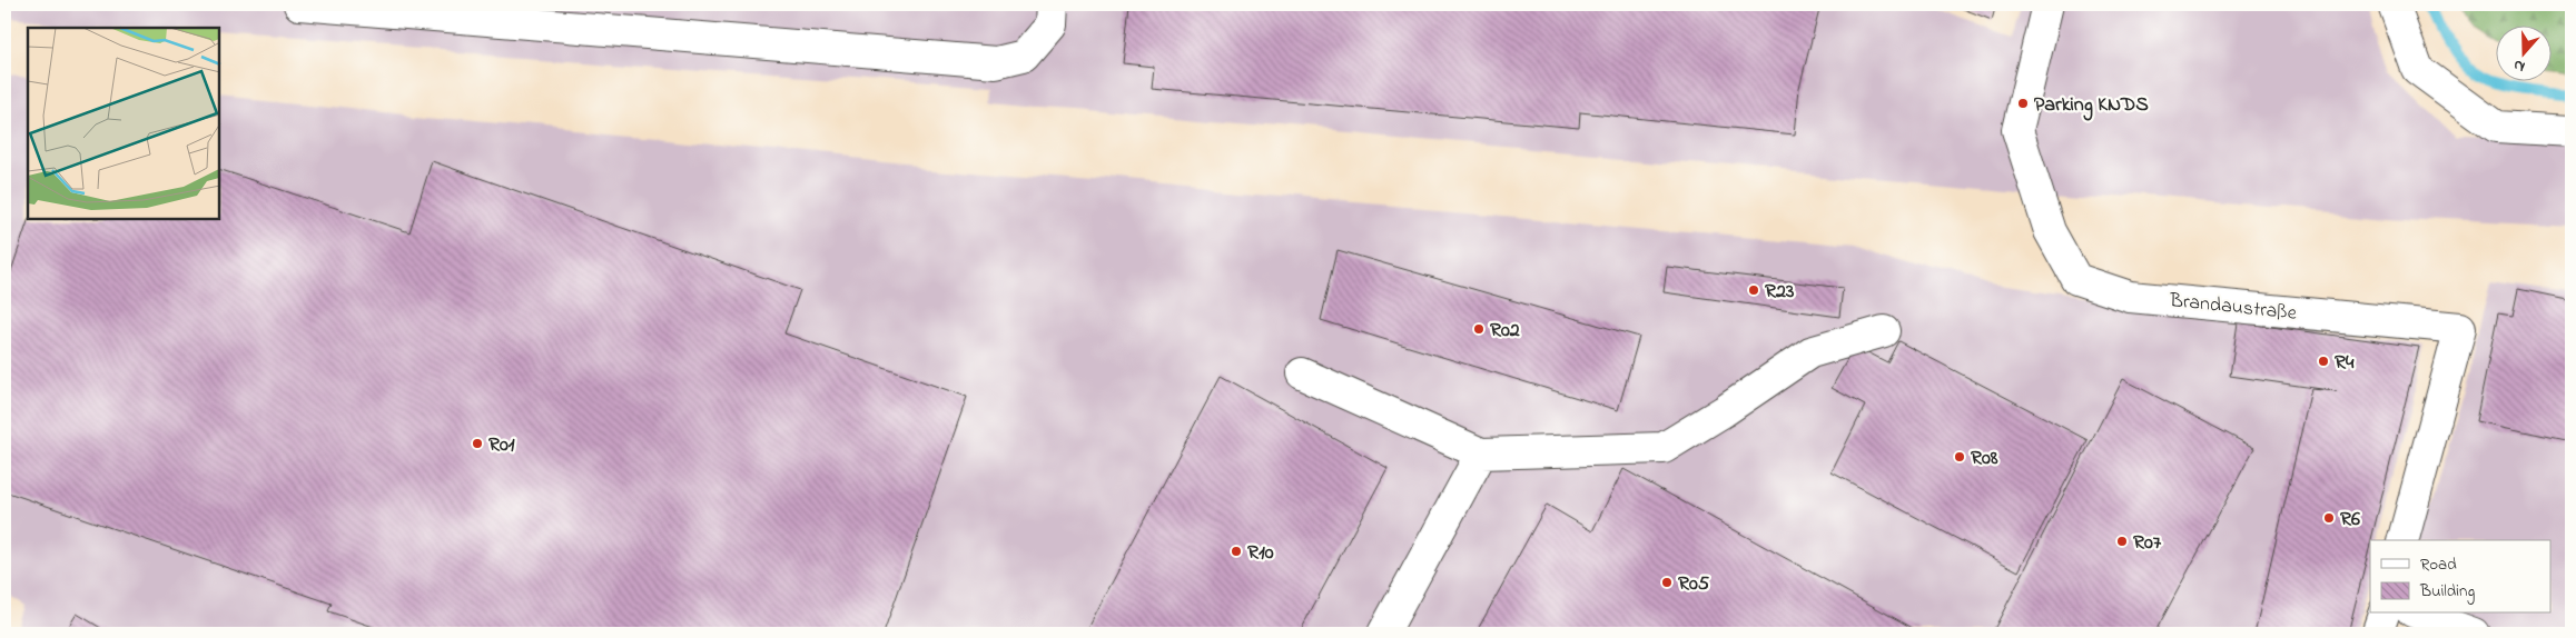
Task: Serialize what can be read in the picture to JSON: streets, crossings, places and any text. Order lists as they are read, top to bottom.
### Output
{
  "streets": {
    "street": ["Brandaustraße"]
  },
  "places": [
    "Parking KNDS",
    "R23",
    "R02",
    "R4",
    "R01",
    "R08",
    "R6",
    "R07",
    "R10",
    "R05"
  ],
  "legend": ["Road", "Building"],
  "north": "bottom"
}
